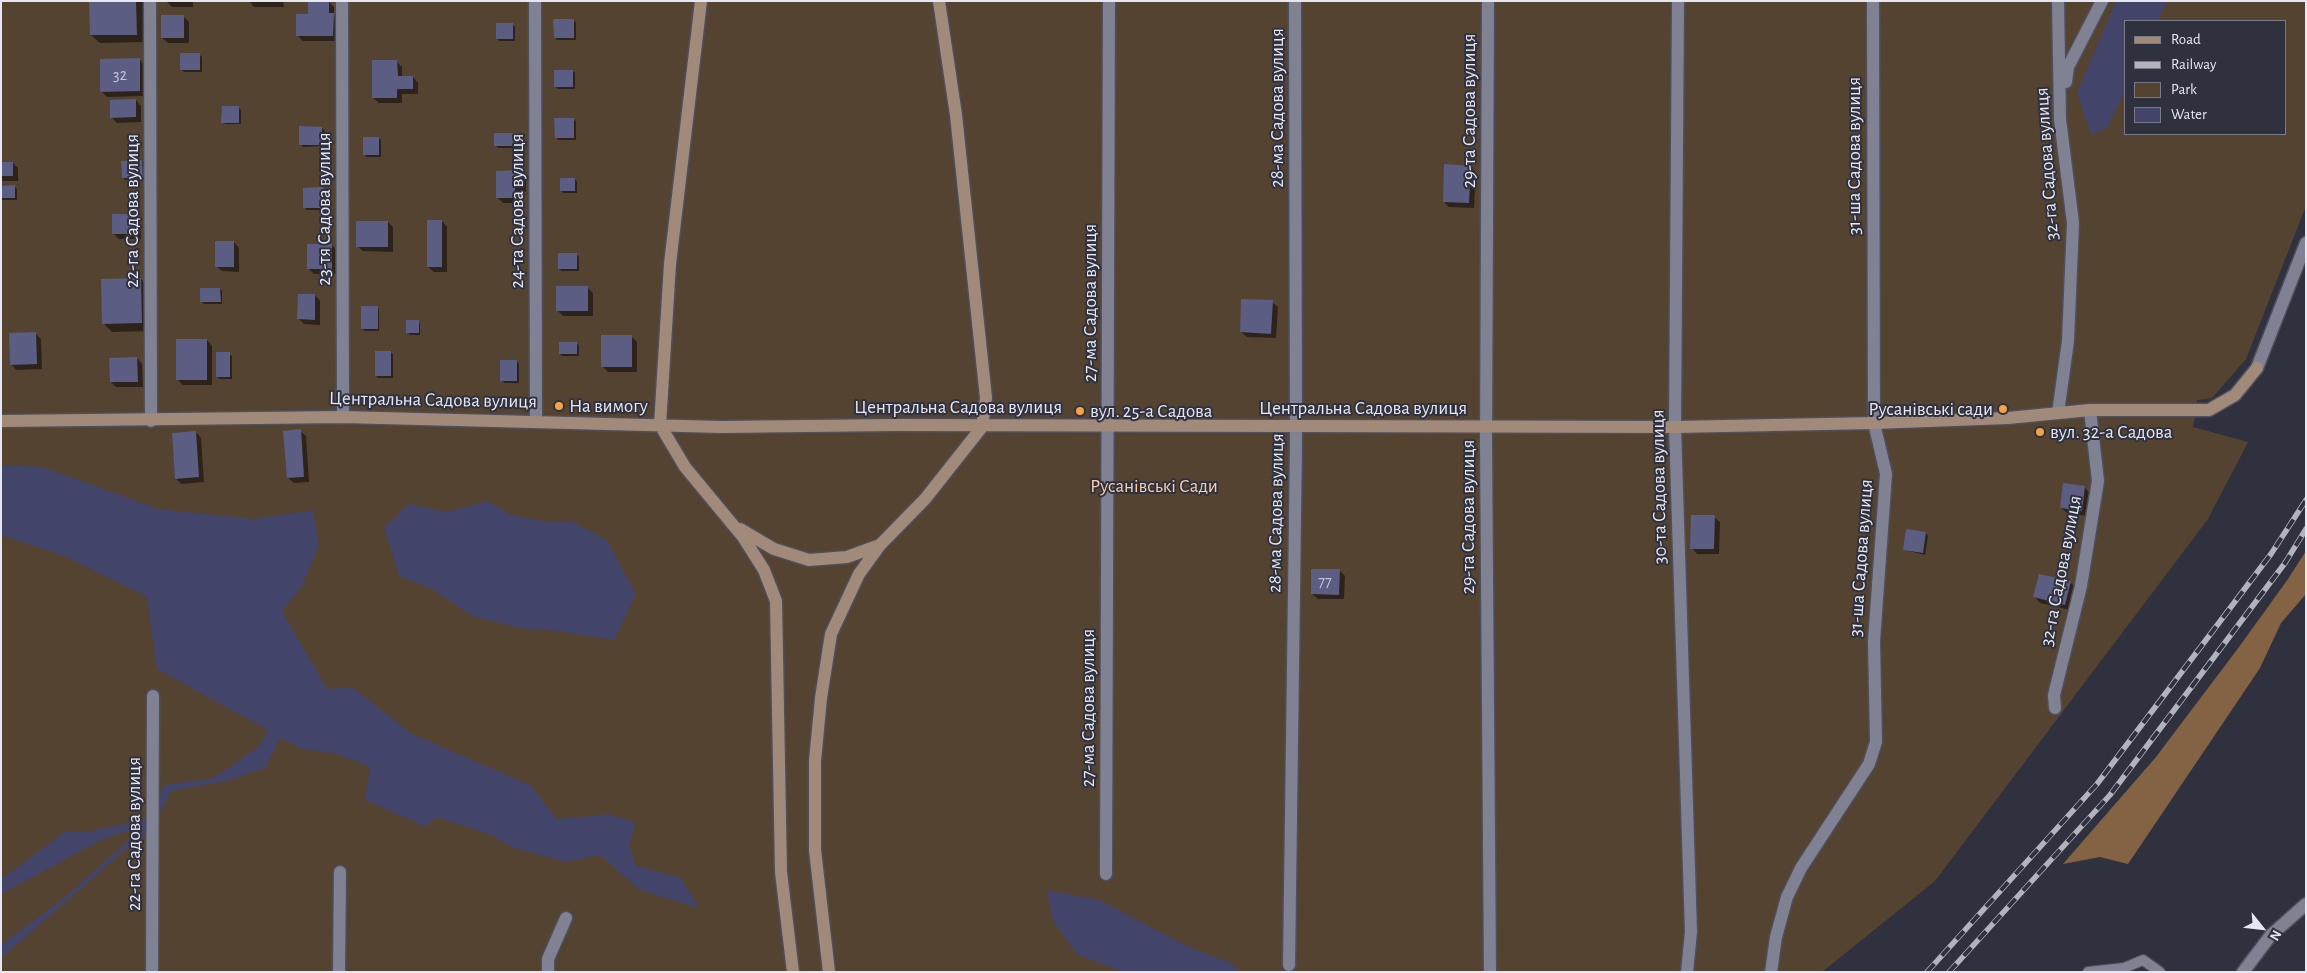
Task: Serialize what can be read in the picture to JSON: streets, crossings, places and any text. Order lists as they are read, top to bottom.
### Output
{
  "streets": {
    "main road": ["Центральна Садова вулиця"],
    "street": [
      "28-ма Садова вулиця",
      "29-та Садова вулиця",
      "31-ша Садова вулиця",
      "32-га Садова вулиця",
      "23-тя Садова вулиця",
      "22-га Садова вулиця",
      "24-та Садова вулиця",
      "27-ма Садова вулиця",
      "30-та Садова вулиця"
    ]
  },
  "crossings": [
    ["28-ма Садова вулиця", "Центральна Садова вулиця"],
    ["29-та Садова вулиця", "Центральна Садова вулиця"],
    ["31-ша Садова вулиця", "Центральна Садова вулиця"],
    ["32-га Садова вулиця", "Центральна Садова вулиця"],
    ["23-тя Садова вулиця", "Центральна Садова вулиця"],
    ["22-га Садова вулиця", "Центральна Садова вулиця"],
    ["24-та Садова вулиця", "Центральна Садова вулиця"],
    ["27-ма Садова вулиця", "Центральна Садова вулиця"],
    ["Центральна Садова вулиця", "30-та Садова вулиця"]
  ],
  "parks": ["Русанівські Сади"],
  "places": [
    "На вимогу",
    "Русанівські сади",
    "вул. 25-а Садова",
    "вул. 32-а Садова"
  ],
  "house_numbers": ["32", "77"],
  "legend": [
    "Road",
    "Railway",
    "Park",
    "Water"
  ],
  "north": "bottom right"
}
